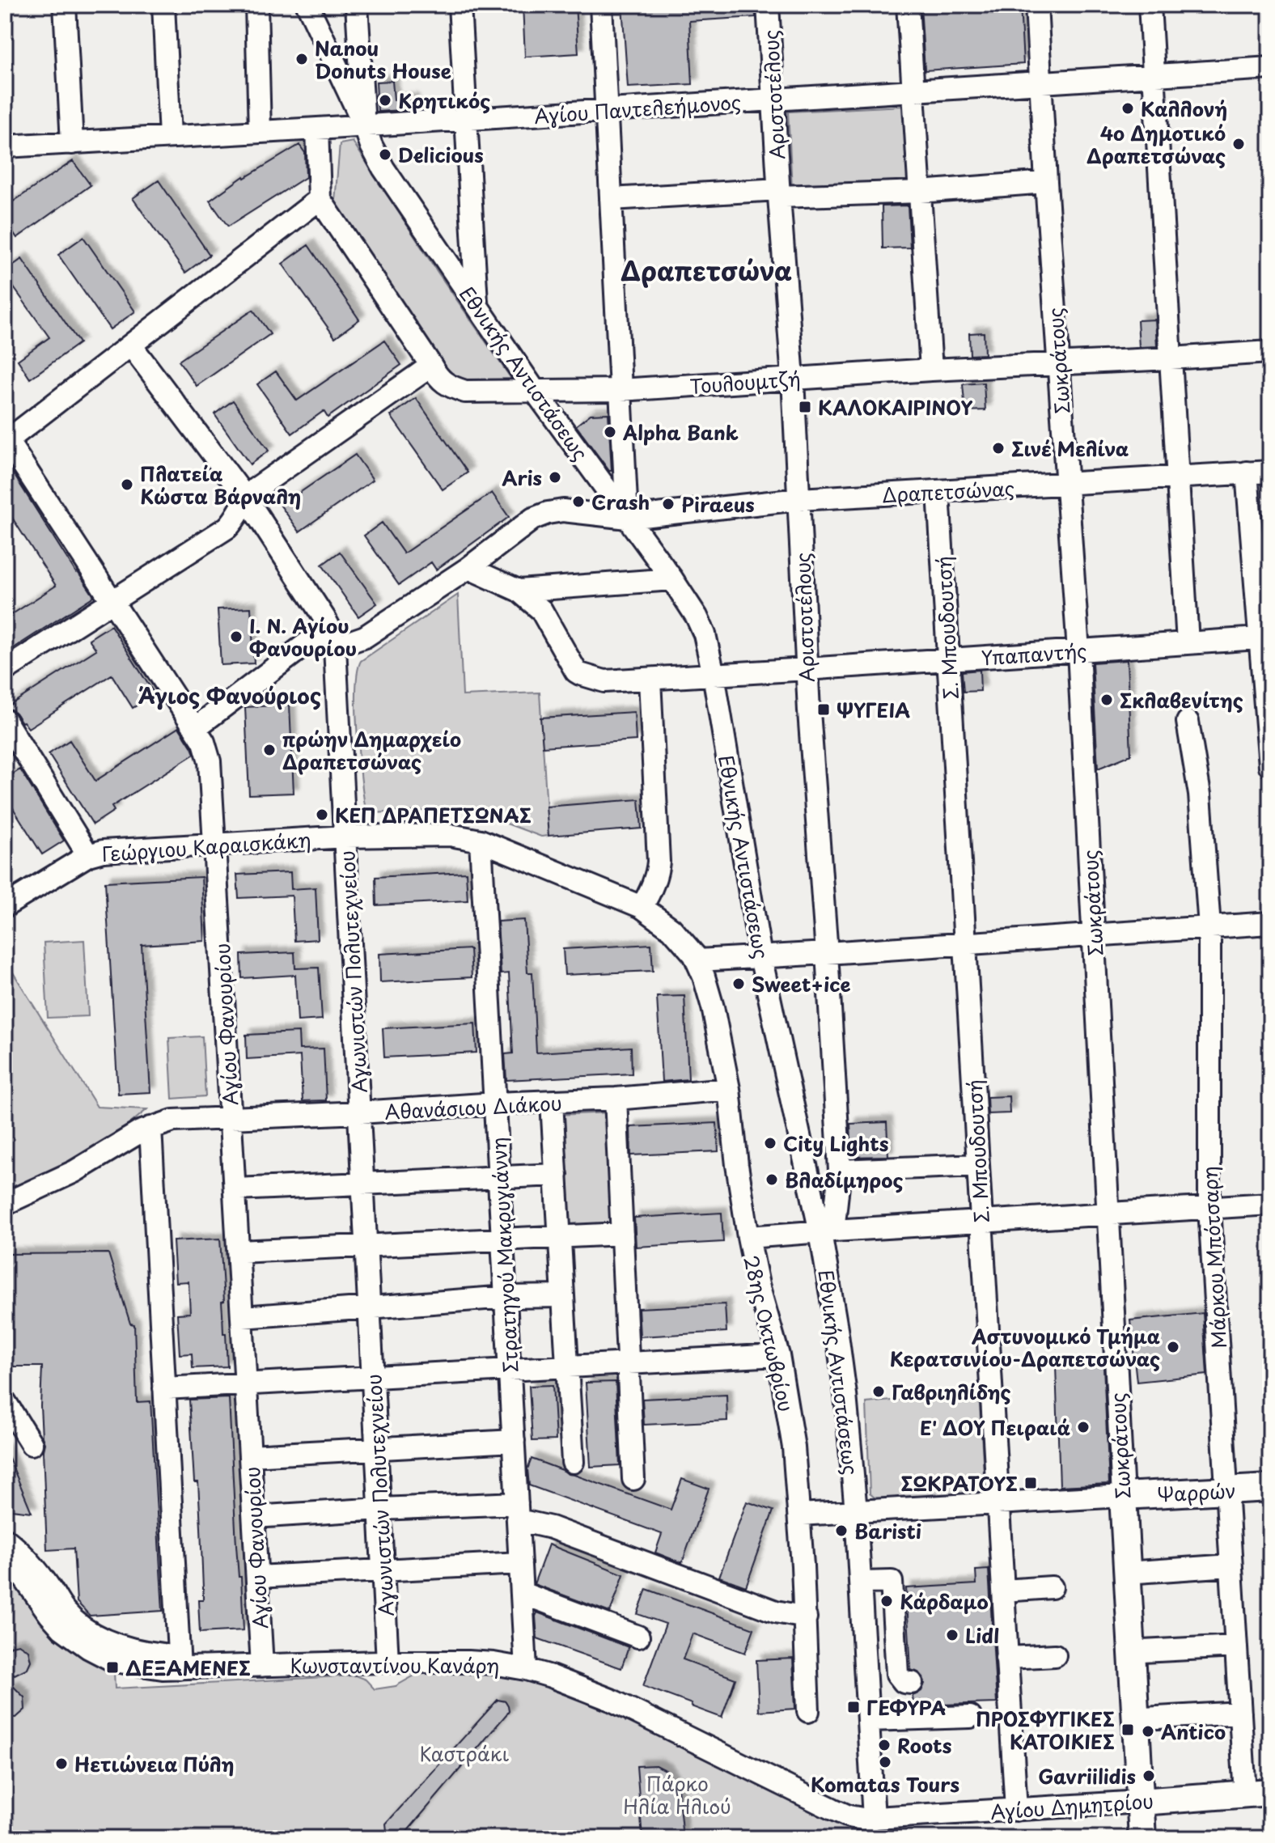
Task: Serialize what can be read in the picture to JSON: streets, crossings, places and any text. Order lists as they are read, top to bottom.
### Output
{
  "streets": {
    "main road": ["Σωκράτους", "Ψαρρών", "Αγίου Δημητρίου"],
    "street": [
      "Αριστοτέλους",
      "Αγίου Παντελεήμονος",
      "Εθνικής Αντιστάσεως",
      "Τουλουμτζή",
      "Δραπετσώνας",
      "Σ. Μπουδουτσή",
      "Υπαπαντής",
      "Γεώργιου Καραισκάκη",
      "Αγωνιστών Πολυτεχνείου",
      "Αγίου Φανουρίου",
      "Αθανάσιου Διάκου",
      "Στρατηγού Μακρυγιάννη",
      "Μάρκου Μπότσαρη",
      "28ης Οκτωβρίου",
      "Κωνσταντίνου Κανάρη"
    ]
  },
  "crossings": [
    ["Αριστοτέλους", "Αγίου Παντελεήμονος"],
    ["Αριστοτέλους", "Εθνικής Αντιστάσεως"],
    ["Αριστοτέλους", "Τουλουμτζή"],
    ["Αριστοτέλους", "Δραπετσώνας"],
    ["Αριστοτέλους", "Υπαπαντής"],
    ["Αγίου Παντελεήμονος", "Σωκράτους"],
    ["Αγίου Παντελεήμονος", "Εθνικής Αντιστάσεως"],
    ["Σωκράτους", "Τουλουμτζή"],
    ["Σωκράτους", "Δραπετσώνας"],
    ["Σωκράτους", "Υπαπαντής"],
    ["Σωκράτους", "Ψαρρών"],
    ["Σωκράτους", "Αγίου Δημητρίου"],
    ["Εθνικής Αντιστάσεως", "Τουλουμτζή"],
    ["Εθνικής Αντιστάσεως", "Δραπετσώνας"],
    ["Εθνικής Αντιστάσεως", "Υπαπαντής"],
    ["Εθνικής Αντιστάσεως", "Κωνσταντίνου Κανάρη"],
    ["Εθνικής Αντιστάσεως", "Αγίου Δημητρίου"],
    ["Δραπετσώνας", "Σ. Μπουδουτσή"],
    ["Δραπετσώνας", "Αγωνιστών Πολυτεχνείου"],
    ["Δραπετσώνας", "Αγίου Φανουρίου"],
    ["Σ. Μπουδουτσή", "Υπαπαντής"],
    ["Σ. Μπουδουτσή", "Αγίου Δημητρίου"],
    ["Γεώργιου Καραισκάκη", "Αγωνιστών Πολυτεχνείου"],
    ["Γεώργιου Καραισκάκη", "Αγίου Φανουρίου"],
    ["Γεώργιου Καραισκάκη", "Στρατηγού Μακρυγιάννη"],
    ["Γεώργιου Καραισκάκη", "28ης Οκτωβρίου"],
    ["Αγωνιστών Πολυτεχνείου", "Αθανάσιου Διάκου"],
    ["Αγωνιστών Πολυτεχνείου", "Κωνσταντίνου Κανάρη"],
    ["Αγίου Φανουρίου", "Αθανάσιου Διάκου"],
    ["Αγίου Φανουρίου", "Κωνσταντίνου Κανάρη"],
    ["Αθανάσιου Διάκου", "Στρατηγού Μακρυγιάννη"],
    ["Αθανάσιου Διάκου", "28ης Οκτωβρίου"],
    ["Στρατηγού Μακρυγιάννη", "Κωνσταντίνου Κανάρη"],
    ["Μάρκου Μπότσαρη", "Ψαρρών"],
    ["Μάρκου Μπότσαρη", "Αγίου Δημητρίου"],
    ["Κωνσταντίνου Κανάρη", "Αγίου Δημητρίου"]
  ],
  "districts": ["Δραπετσώνα", "Άγιος Φανούριος"],
  "parks": ["Καστράκι", "Πάρκο Ηλία Ηλιού"],
  "places": {
    "other": [
      "Nanou Donuts House",
      "Κρητικός",
      "Καλλονή",
      "4ο Δημοτικό Δραπετσώνας",
      "Delicious",
      "Alpha Bank",
      "Σινέ Μελίνα",
      "Aris",
      "Πλατεία Κώστα Βάρναλη",
      "Crash",
      "Piraeus",
      "Ι. Ν. Αγίου Φανουρίου",
      "Σκλαβενίτης",
      "πρώην Δημαρχείο Δραπετσώνας",
      "ΚΕΠ ΔΡΑΠΕΤΣΩΝΑΣ",
      "Sweet+ice",
      "City Lights",
      "Βλαδίμηρος",
      "Αστυνομικό Τμήμα Κερατσινίου-Δραπετσώνας",
      "Γαβριηλίδης",
      "Ε' ΔΟΥ Πειραιά",
      "Baristi",
      "Κάρδαμο",
      "Lidl",
      "Antico",
      "Roots",
      "Komatas Tours",
      "Ηετιώνεια Πύλη",
      "Gavriilidis"
    ],
    "transit": [
      "ΚΑΛΟΚΑΙΡΙΝΟΥ",
      "ΨΥΓΕΙΑ",
      "ΣΩΚΡΑΤΟΥΣ",
      "ΔΕΞΑΜΕΝΕΣ",
      "ΓΕΦΥΡΑ",
      "ΠΡΟΣΦΥΓΙΚΕΣ ΚΑΤΟΙΚΙΕΣ"
    ]
  }
}
